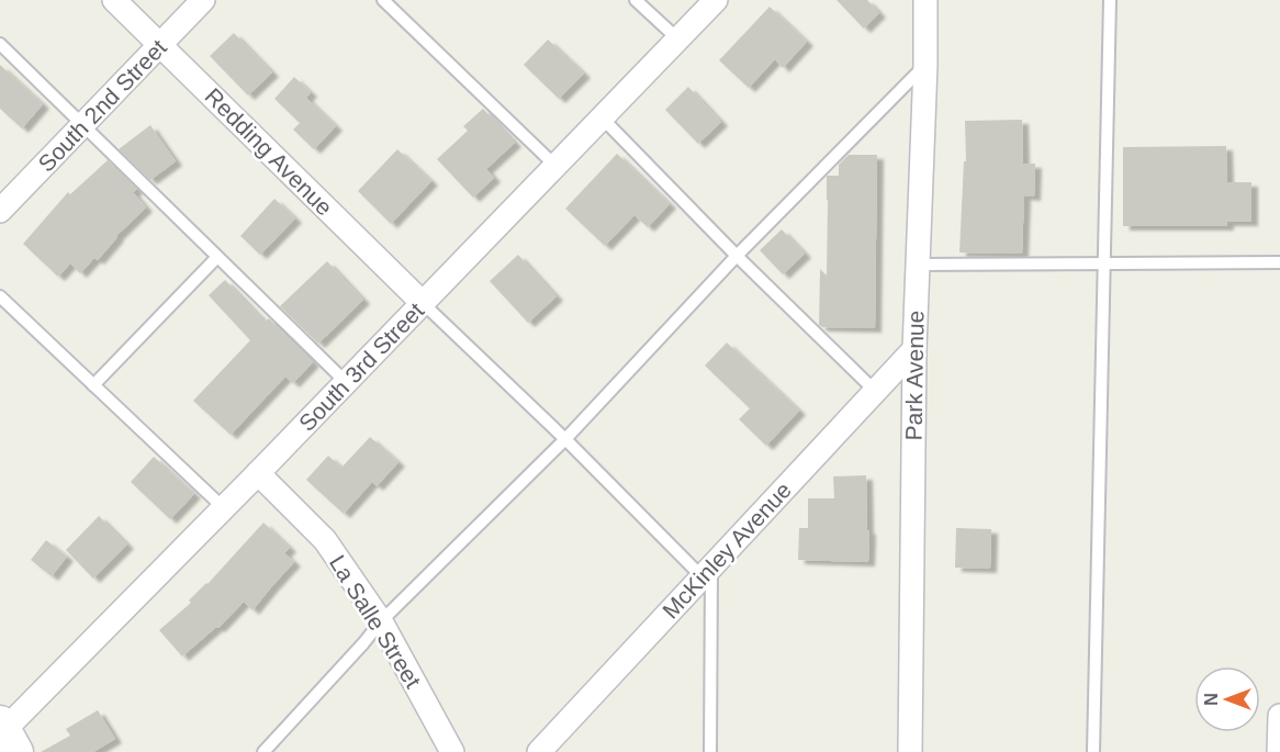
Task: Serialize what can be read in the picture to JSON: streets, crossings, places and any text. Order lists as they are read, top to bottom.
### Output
{
  "streets": {
    "street": [
      "South 2nd Street",
      "Redding Avenue",
      "South 3rd Street",
      "Park Avenue",
      "McKinley Avenue",
      "La Salle Street"
    ]
  },
  "crossings": [
    ["South 2nd Street", "Redding Avenue"],
    ["Redding Avenue", "South 3rd Street"],
    ["South 3rd Street", "La Salle Street"],
    ["Park Avenue", "McKinley Avenue"]
  ],
  "north": "left"
}
